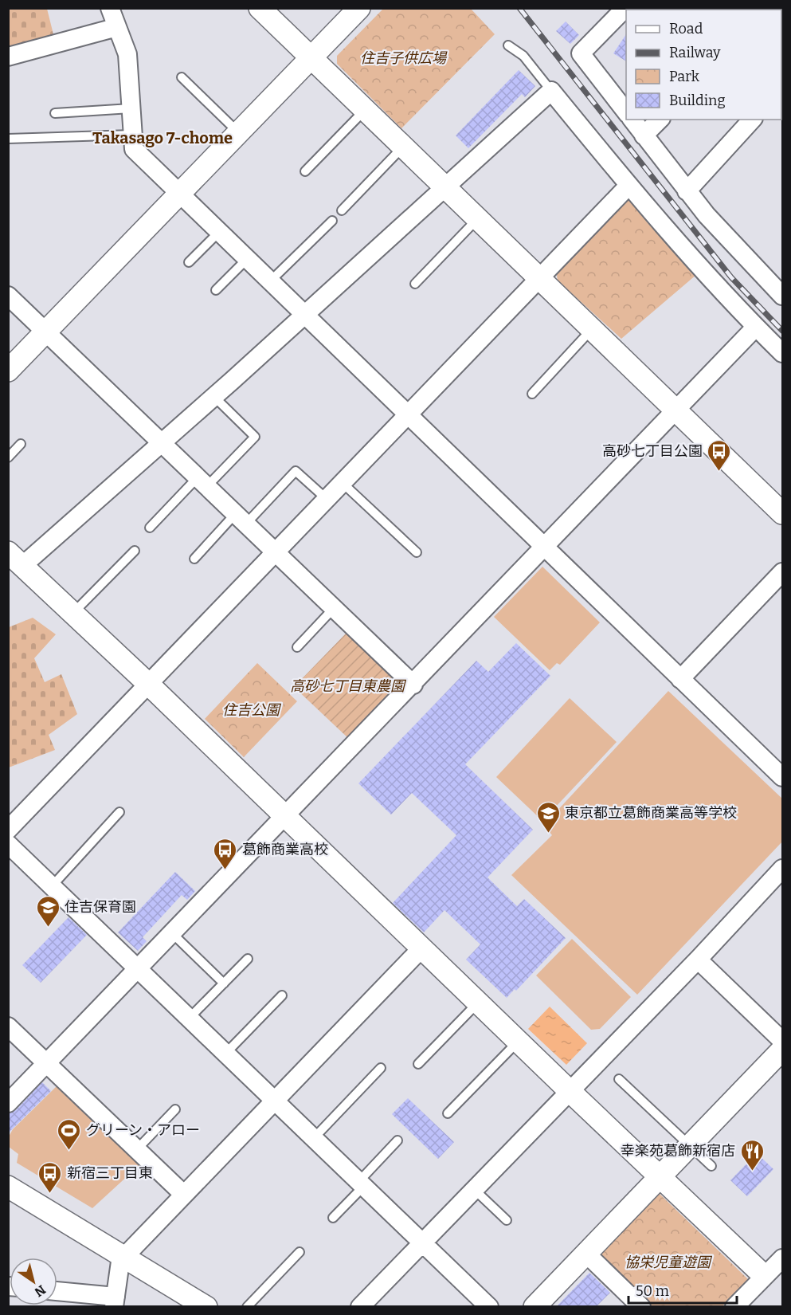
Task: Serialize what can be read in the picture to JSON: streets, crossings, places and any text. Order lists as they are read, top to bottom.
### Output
{
  "districts": ["Takasago 7-chome"],
  "parks": [
    "住吉子供広場",
    "高砂七丁目東農園",
    "住吉公園",
    "協栄児童遊園"
  ],
  "places": {
    "bus stop": ["高砂七丁目公園", "葛飾商業高校", "新宿三丁目東"],
    "school or university": ["東京都立葛飾商業高等学校", "住吉保育園"],
    "sports": ["グリーン・アロー"],
    "restaurant": ["幸楽苑葛飾新宿店"]
  },
  "legend": [
    "Road",
    "Railway",
    "Park",
    "Building"
  ],
  "scale_bar": "50 m",
  "north": "bottom right"
}
